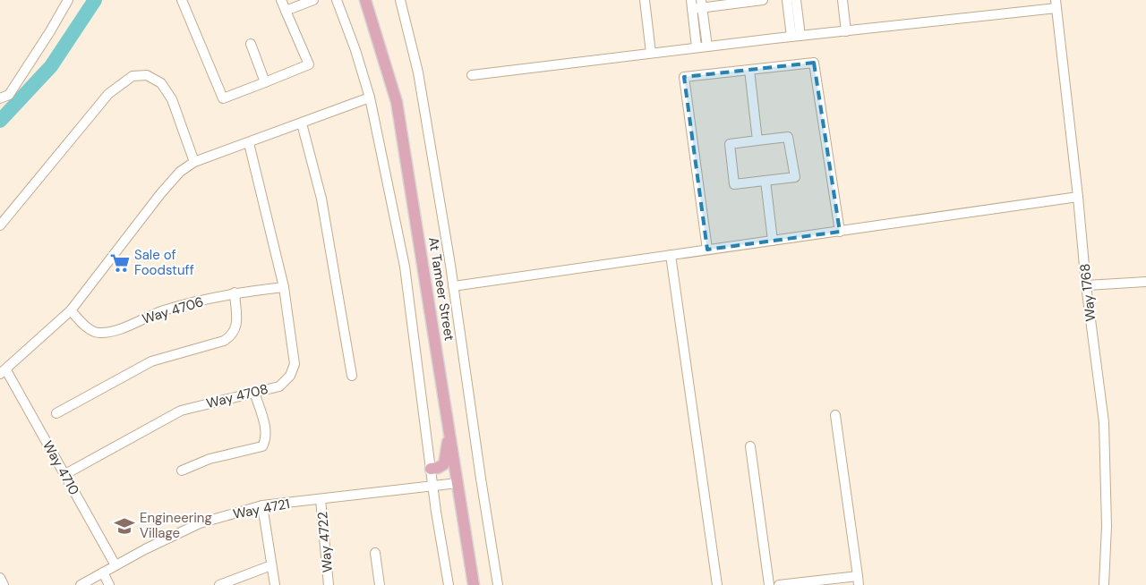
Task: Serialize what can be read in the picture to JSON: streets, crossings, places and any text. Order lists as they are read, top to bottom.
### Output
{
  "streets": {
    "main road": ["At Tameer Street"],
    "street": [
      "Way 1768",
      "Way 4706",
      "Way 4708",
      "Way 4710",
      "Way 4721",
      "Way 4722"
    ]
  },
  "crossings": [
    ["At Tameer Street", "Way 4721"],
    ["Way 4706", "Way 4708"],
    ["Way 4708", "Way 4710"],
    ["Way 4710", "Way 4721"],
    ["Way 4721", "Way 4722"]
  ],
  "places": {
    "supermarket": ["Sale of Foodstuff"],
    "school or university": ["Engineering Village"]
  }
}
